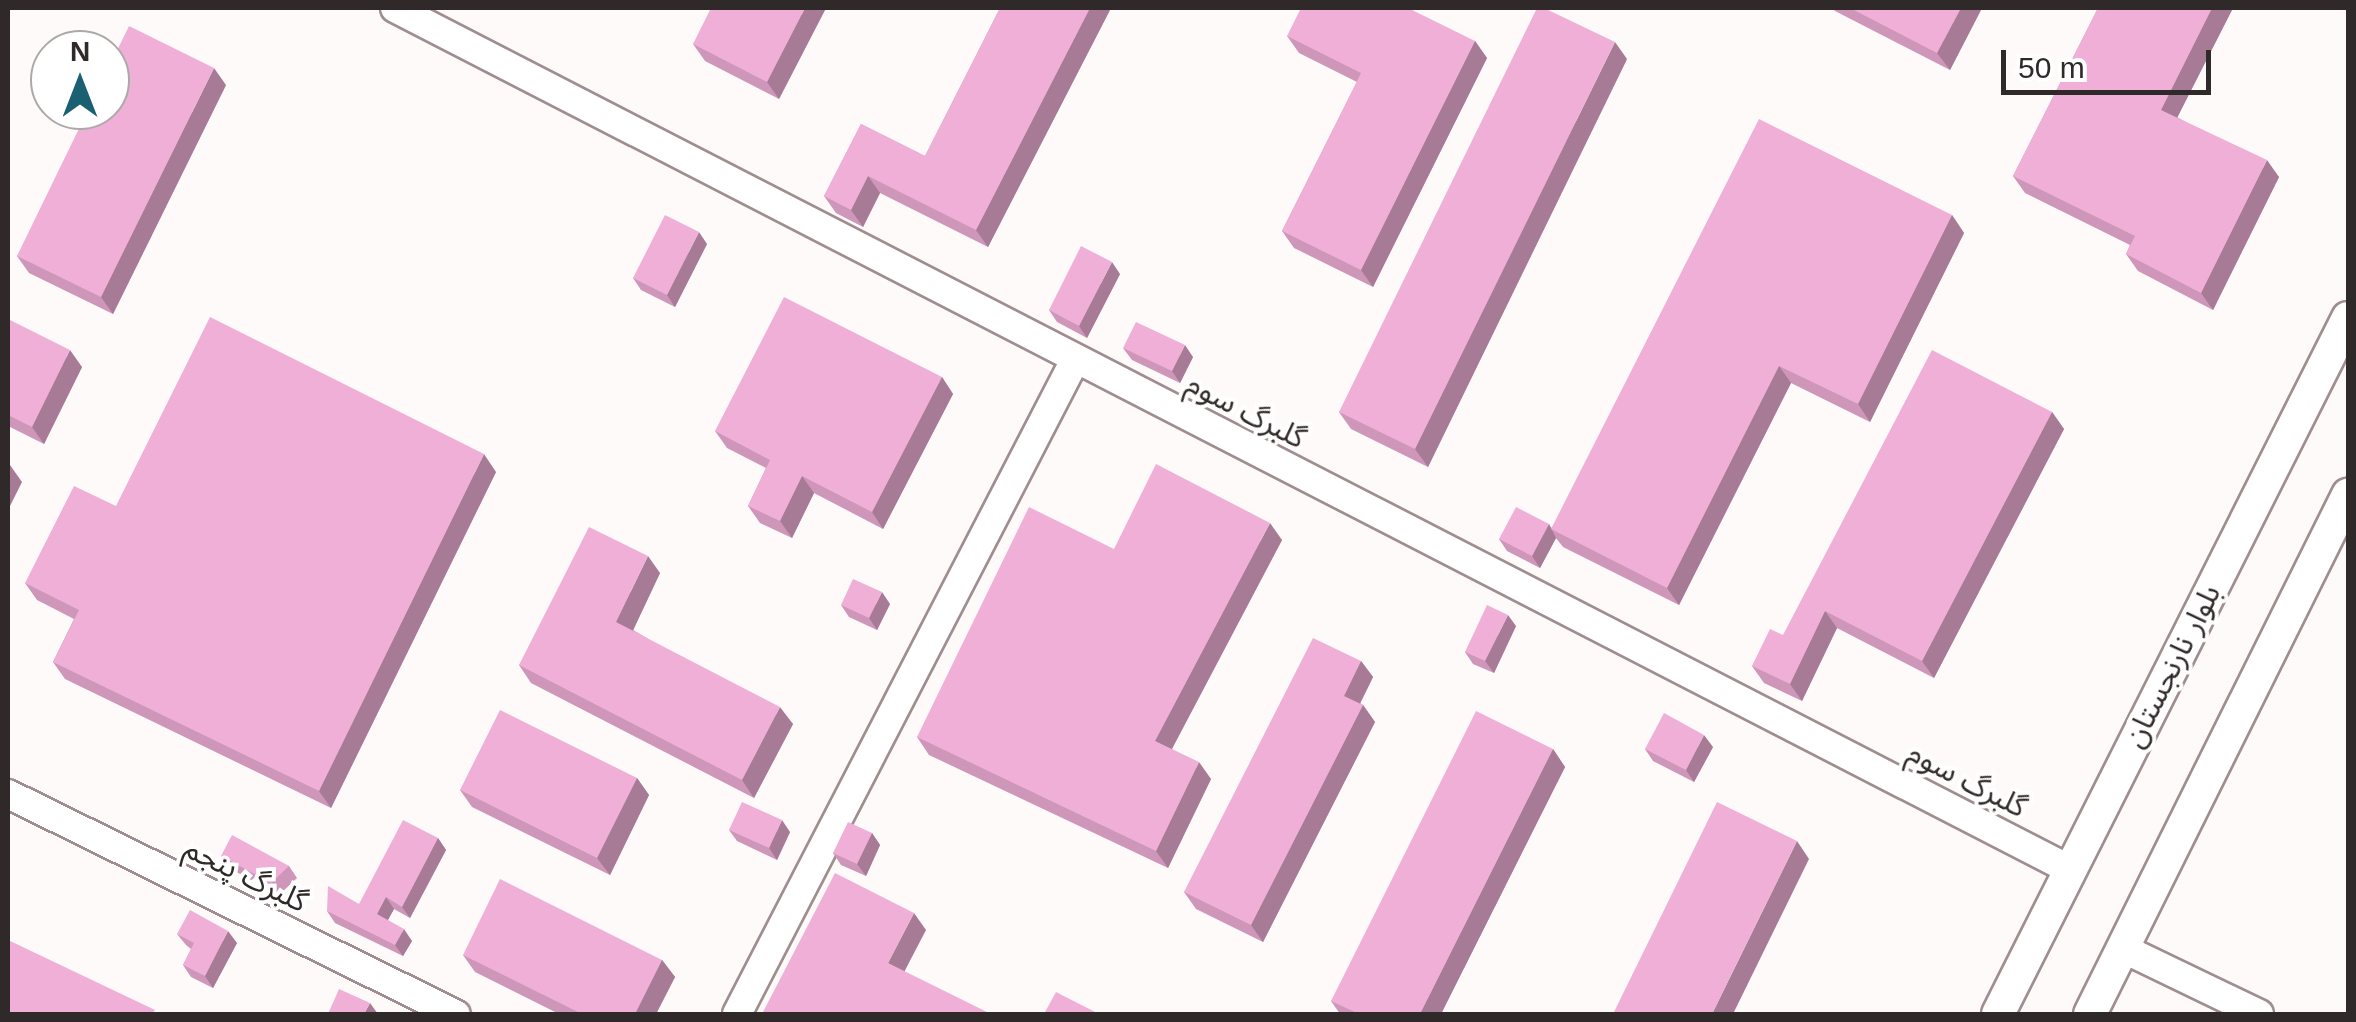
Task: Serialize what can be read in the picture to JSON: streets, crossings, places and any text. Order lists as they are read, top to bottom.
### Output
{
  "streets": {
    "street": ["گلبرگ سوم", "بلوار نارنجستان", "گلبرگ پنجم"]
  },
  "crossings": [
    ["گلبرگ سوم", "بلوار نارنجستان"]
  ],
  "scale_bar": "50 m",
  "north": "top"
}
